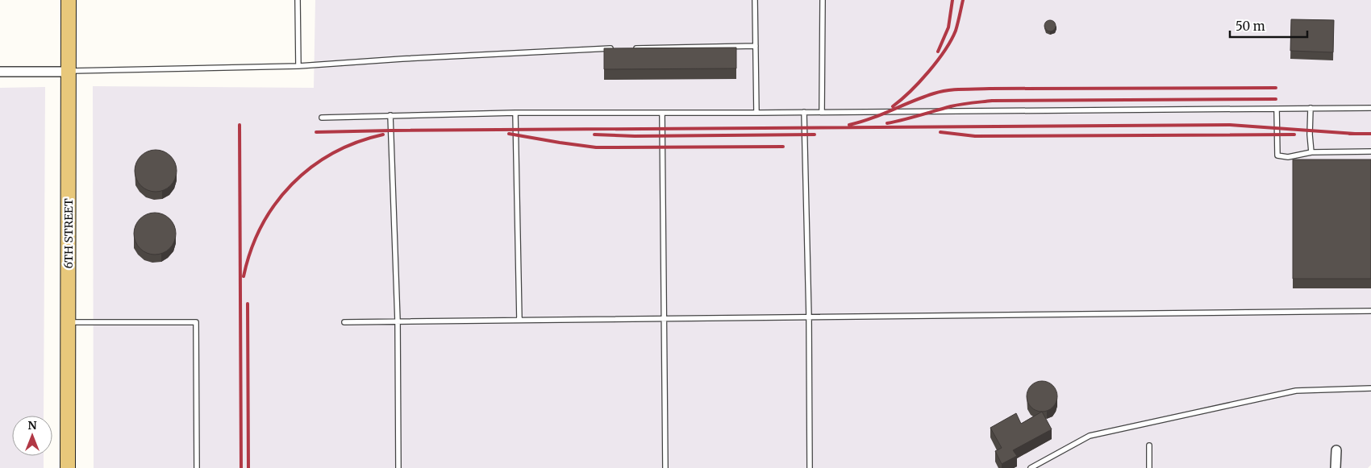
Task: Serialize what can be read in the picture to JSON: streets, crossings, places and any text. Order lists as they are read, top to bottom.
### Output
{
  "streets": {
    "main road": ["6TH STREET"]
  },
  "scale_bar": "50 m",
  "north": "top"
}
